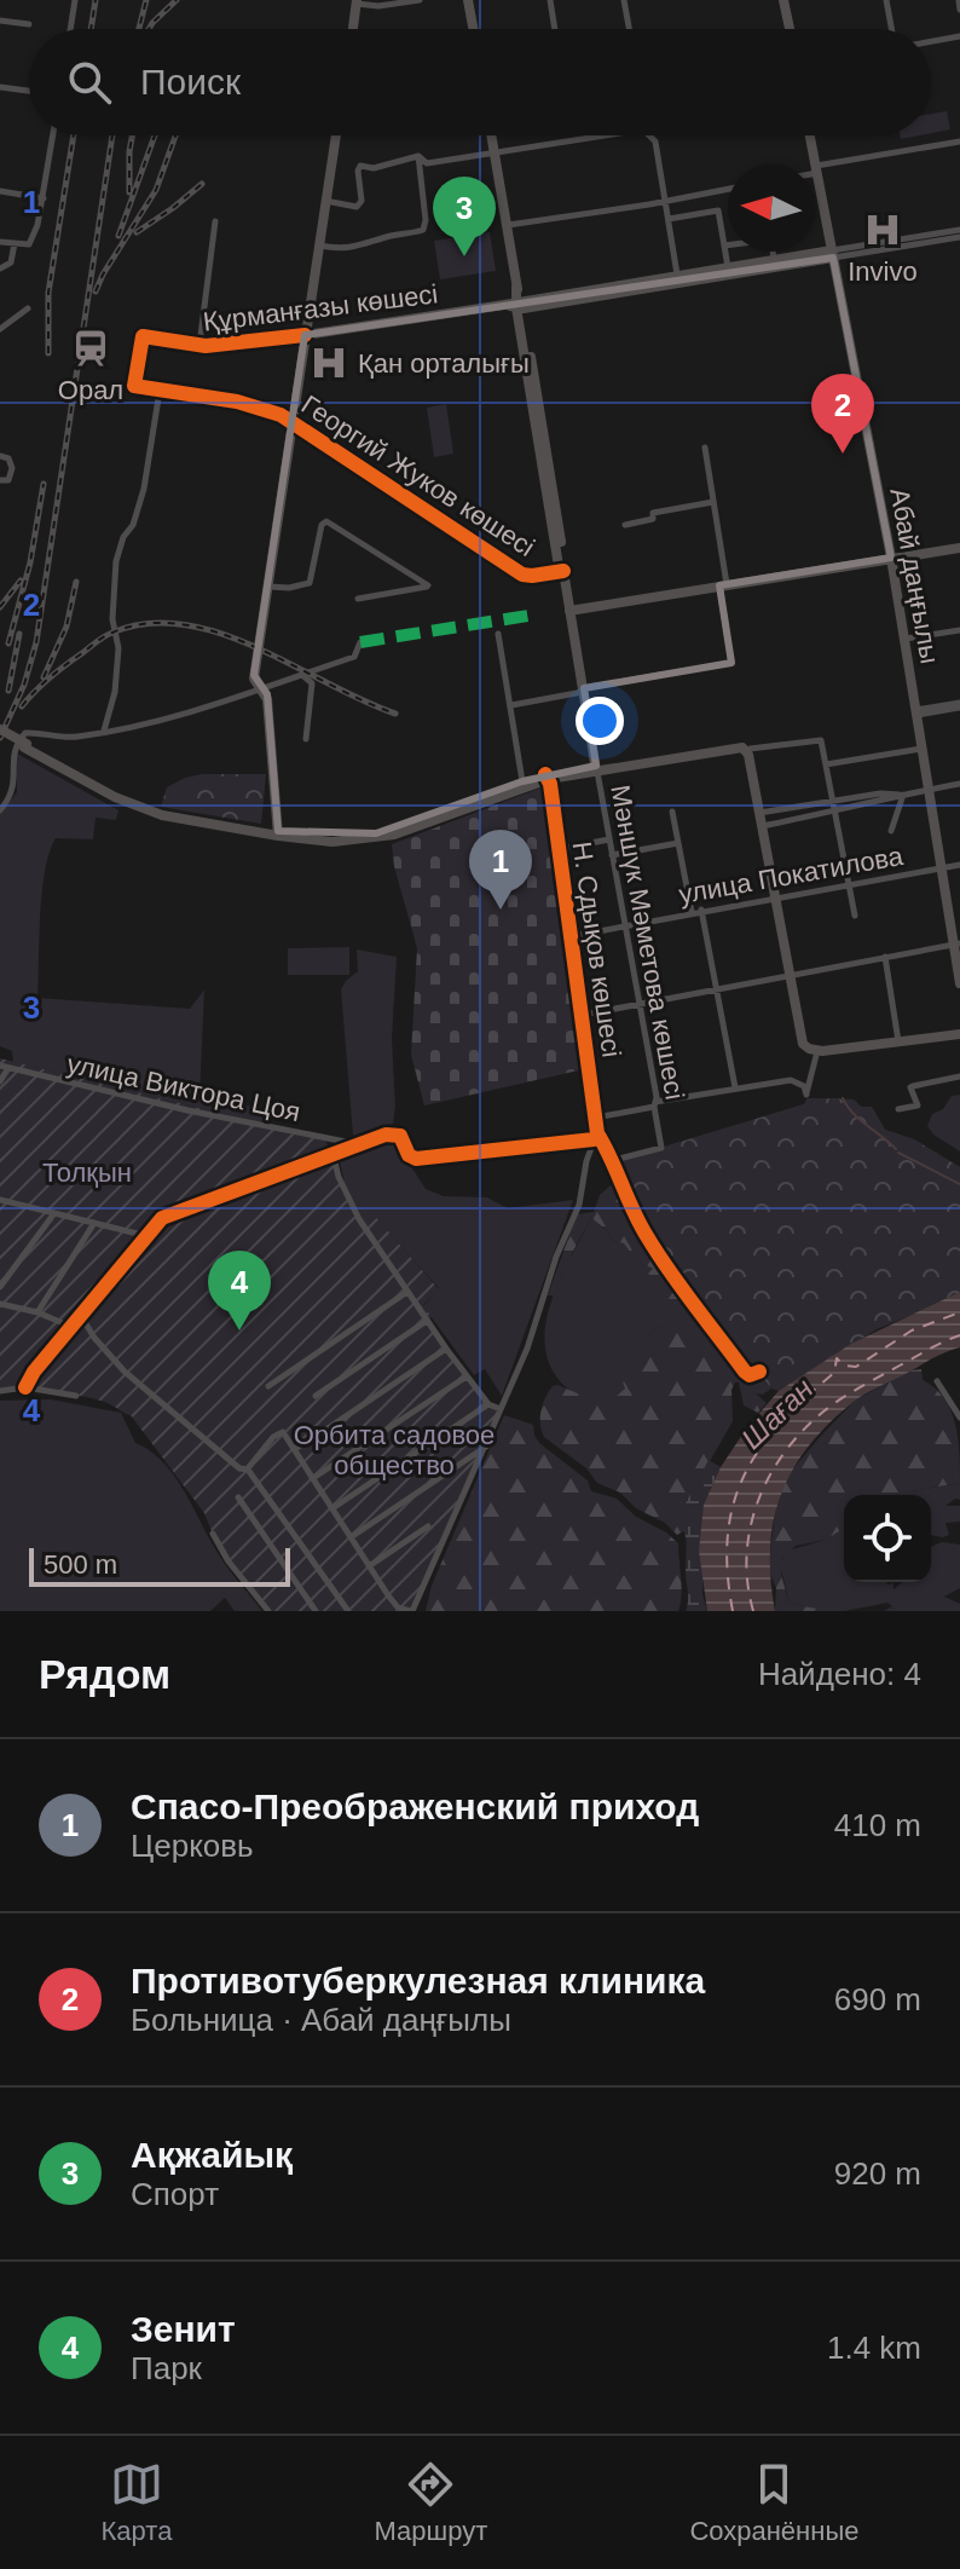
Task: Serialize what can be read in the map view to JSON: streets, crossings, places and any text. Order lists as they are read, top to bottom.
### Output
{
  "streets": {
    "main road": ["Құрманғазы көшесі", "Абай даңғылы", "Мәншүк Мәметова көшесі"],
    "street": [
      "Георгий Жуков көшесі",
      "улица Покатилова",
      "Н. Сдықов көшесі",
      "улица Виктора Цоя"
    ]
  },
  "crossings": [
    ["Құрманғазы көшесі", "Георгий Жуков көшесі"],
    ["Құрманғазы көшесі", "Абай даңғылы"],
    ["Құрманғазы көшесі", "Мәншүк Мәметова көшесі"],
    ["Георгий Жуков көшесі", "Мәншүк Мәметова көшесі"],
    ["Абай даңғылы", "улица Покатилова"],
    ["улица Покатилова", "Мәншүк Мәметова көшесі"],
    ["улица Покатилова", "Н. Сдықов көшесі"]
  ],
  "water": ["Шаған"],
  "parks": ["Толқын", "Орбита садовое общество"],
  "places": {
    "hospital": ["Invivo", "Қан орталығы"],
    "station": ["Орал"]
  },
  "scale_bar": "500 m",
  "north": "left",
  "page": {
    "search": "Поиск",
    "pins": [
      "3",
      "2",
      "1",
      "4"
    ],
    "scale": "500 m",
    "heading": ["Рядом", "Найдено: 4"],
    "list": [
      {
        "mark": "1",
        "name": "Спасо-Преображенский приход",
        "note": "Церковь",
        "value": "410 m"
      },
      {
        "mark": "2",
        "name": "Противотуберкулезная клиника",
        "note": "Больница · Абай даңғылы",
        "value": "690 m"
      },
      {
        "mark": "3",
        "name": "Ақжайық",
        "note": "Спорт",
        "value": "920 m"
      },
      {
        "mark": "4",
        "name": "Зенит",
        "note": "Парк",
        "value": "1.4 km"
      }
    ],
    "nav": ["Карта", "Маршрут", "Сохранённые"]
  },
  "grid": {
    "rows": [
      "1",
      "2",
      "3",
      "4"
    ]
  }
}
